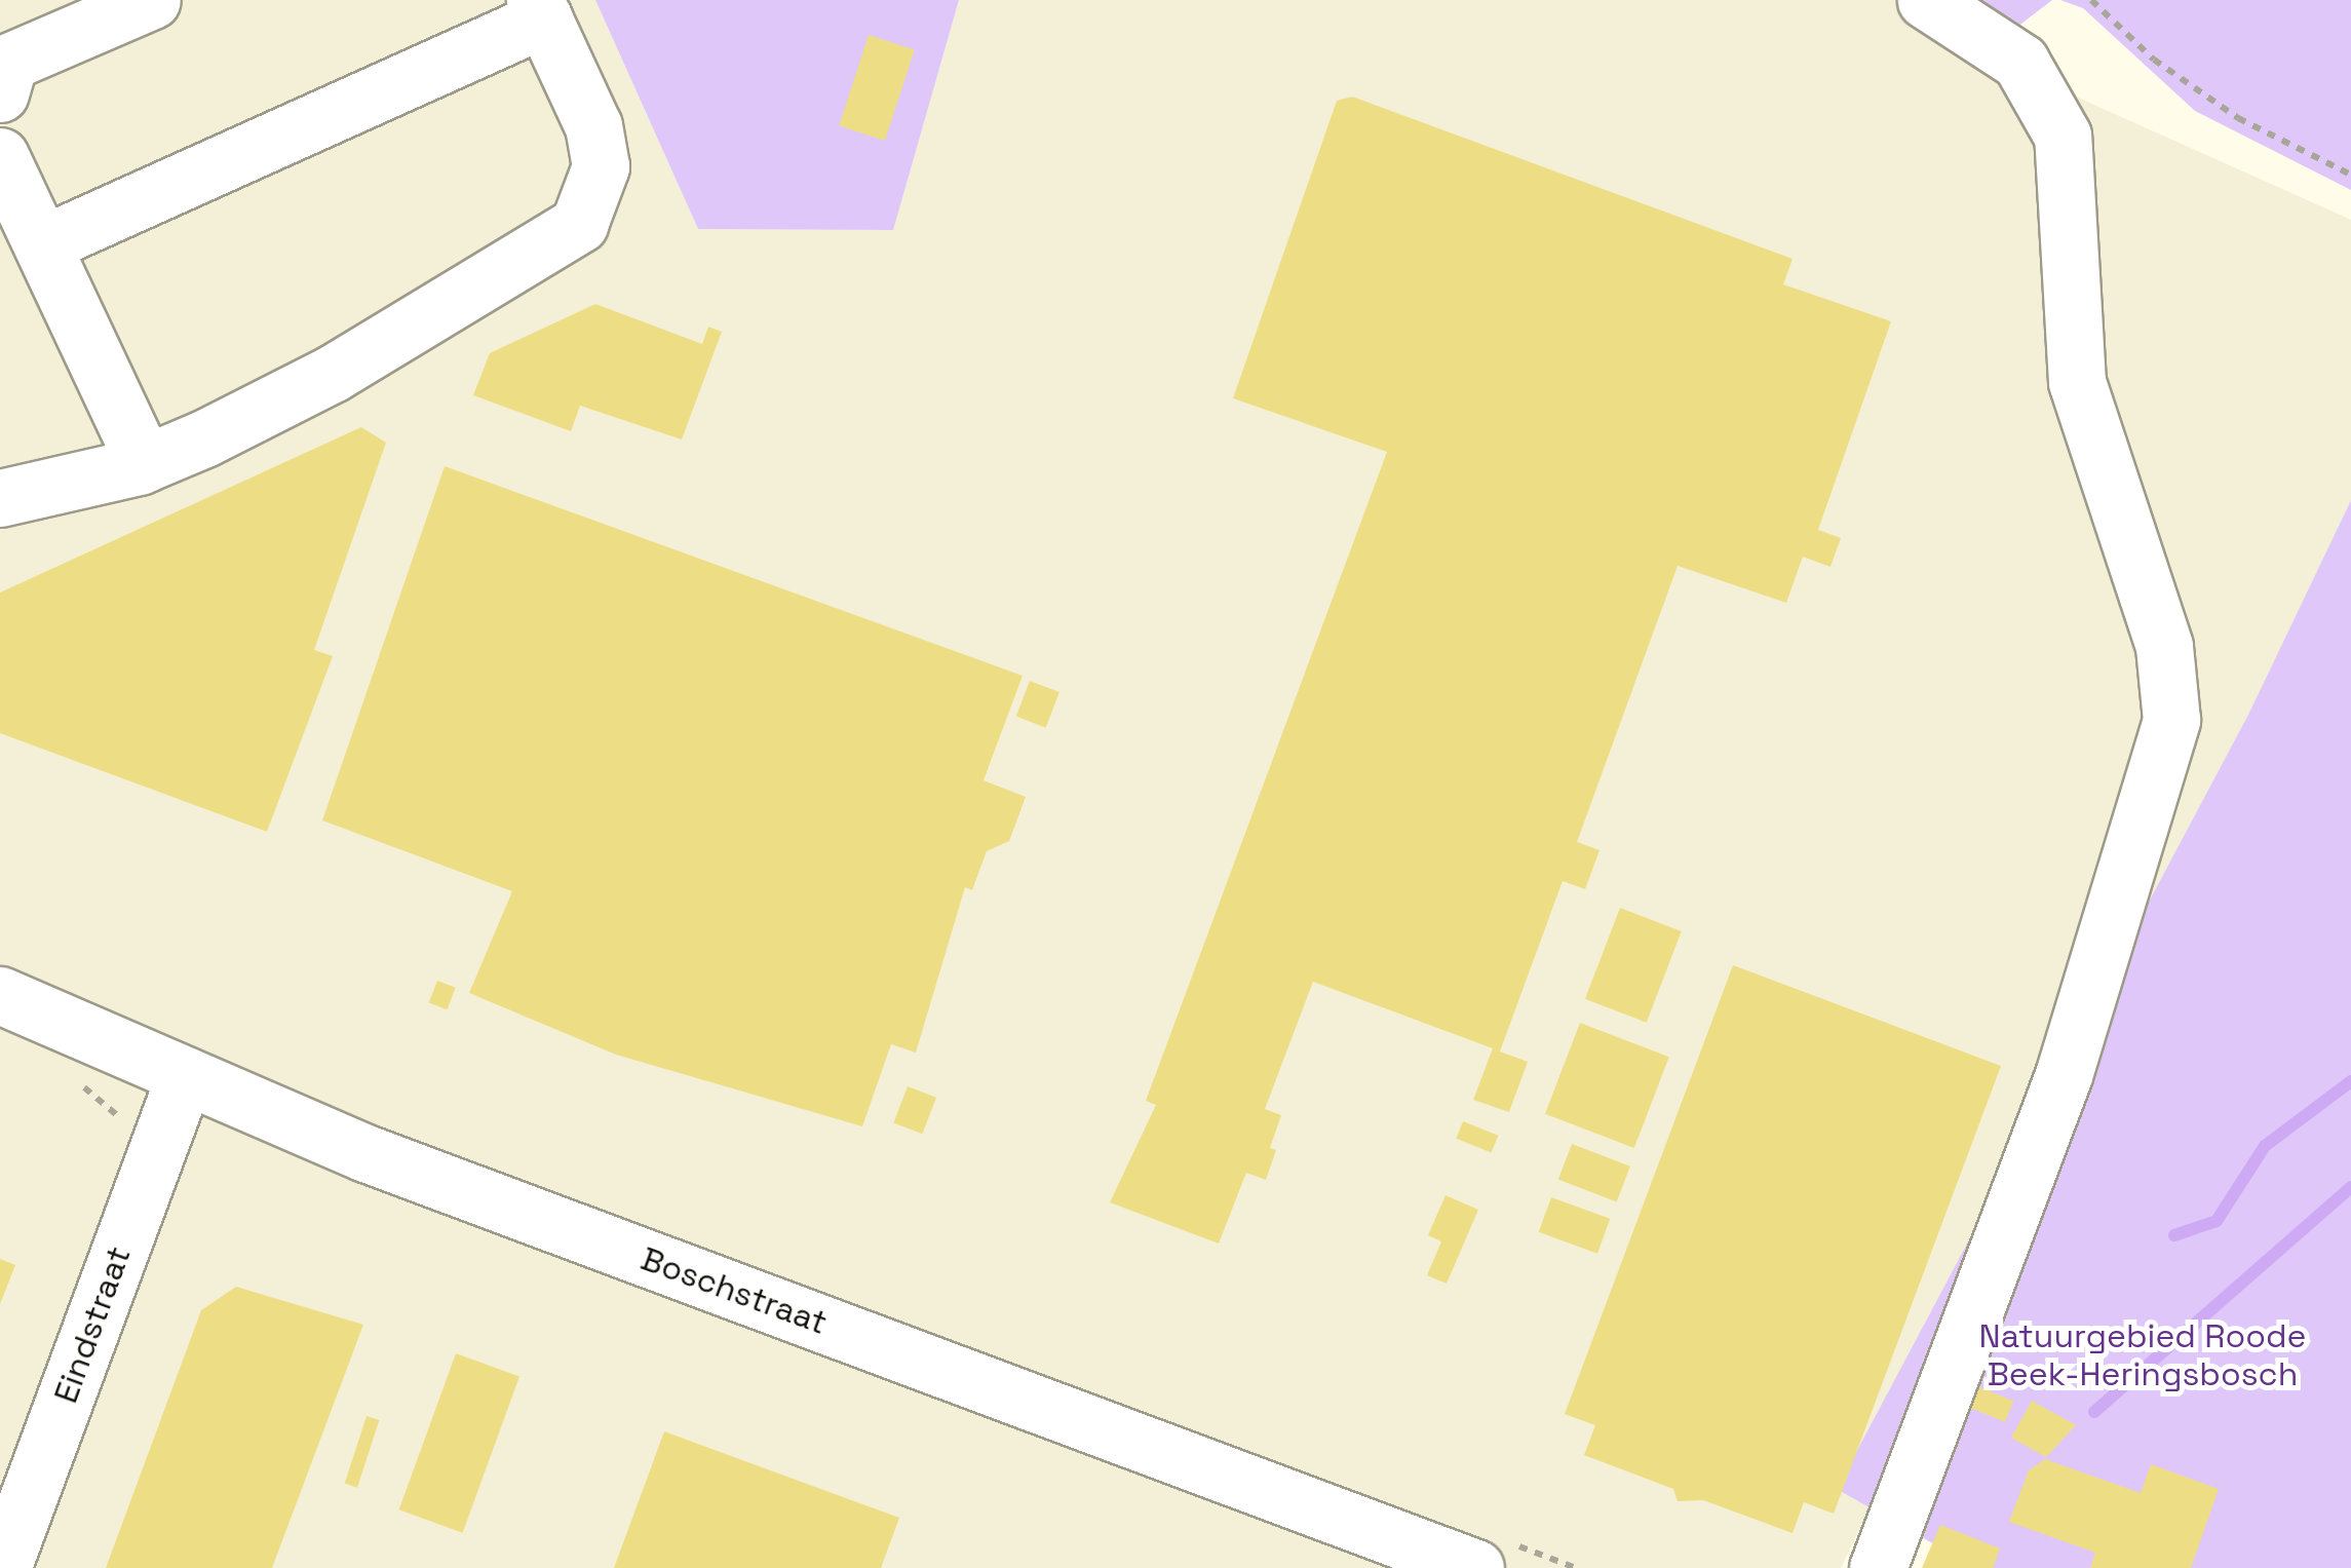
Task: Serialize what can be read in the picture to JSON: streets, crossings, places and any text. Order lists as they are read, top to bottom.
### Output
{
  "streets": {
    "street": ["Boschstraat", "Eindstraat"]
  },
  "crossings": [
    ["Boschstraat", "Eindstraat"]
  ],
  "parks": ["Natuurgebied Roode Beek-Heringsbosch"]
}
